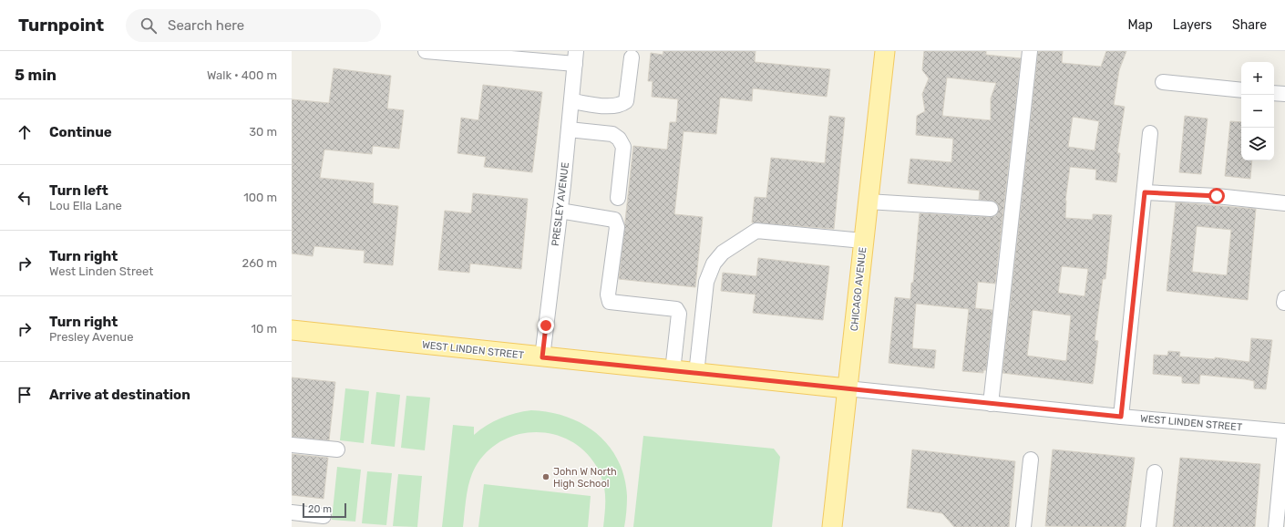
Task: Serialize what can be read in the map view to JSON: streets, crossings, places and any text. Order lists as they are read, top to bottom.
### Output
{
  "streets": {
    "main road": ["CHICAGO AVENUE", "WEST LINDEN STREET"],
    "street": ["PRESLEY AVENUE"]
  },
  "crossings": [
    ["PRESLEY AVENUE", "WEST LINDEN STREET"],
    ["CHICAGO AVENUE", "WEST LINDEN STREET"]
  ],
  "places": ["John W North High School"],
  "scale_bar": "20 m",
  "page": {
    "header": "Turnpoint",
    "search": "Search here",
    "nav": ["Map", "Layers", "Share"],
    "heading": ["5 min", "Walk · 400 m"],
    "map_buttons": ["+", "−"],
    "list": [
      ["Continue", "30 m"],
      ["Turn left", "Lou Ella Lane", "100 m"],
      ["Turn right", "West Linden Street", "260 m"],
      ["Turn right", "Presley Avenue", "10 m"],
      "Arrive at destination"
    ],
    "scale": "20 m"
  }
}
